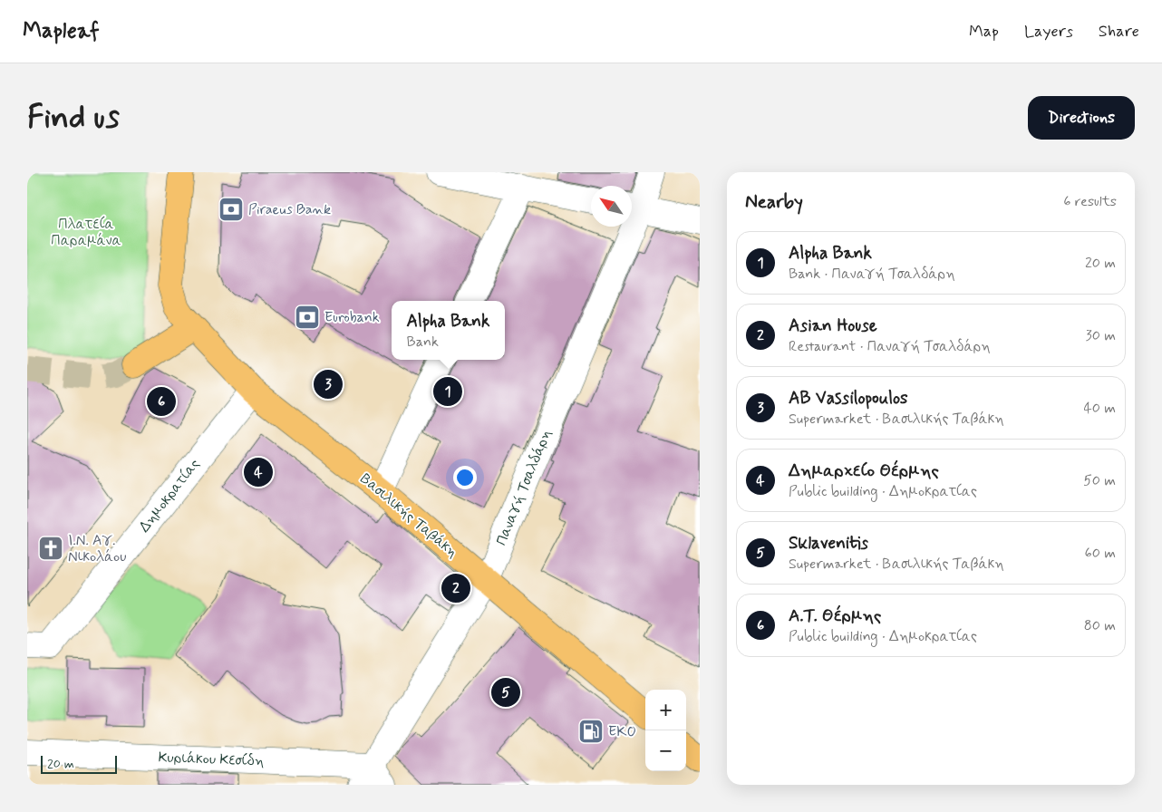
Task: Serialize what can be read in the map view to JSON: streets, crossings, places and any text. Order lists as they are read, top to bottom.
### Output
{
  "streets": {
    "main road": ["Βασιλικής Ταβάκη"],
    "street": ["Παναγή Τσαλδάρη", "Δημοκρατίας", "Κυριάκου Κεσίδη"]
  },
  "crossings": [
    ["Παναγή Τσαλδάρη", "Βασιλικής Ταβάκη"],
    ["Παναγή Τσαλδάρη", "Κυριάκου Κεσίδη"],
    ["Δημοκρατίας", "Βασιλικής Ταβάκη"]
  ],
  "parks": ["Πλατεία Παραμάνα"],
  "places": {
    "bank": ["Piraeus Bank", "Eurobank"],
    "church": ["Ι.Ν. Αγ. Νικολάου"],
    "fuel station": ["EKO"]
  },
  "scale_bar": "20 m",
  "north": "top left",
  "page": {
    "header": "Mapleaf",
    "nav": ["Map", "Layers", "Share"],
    "buttons": "Directions",
    "title": "Find us",
    "heading": ["Nearby", "6 results"],
    "list": [
      {
        "mark": "1",
        "name": "Alpha Bank",
        "note": "Bank · Παναγή Τσαλδάρη",
        "value": "20 m"
      },
      {
        "mark": "2",
        "name": "Asian House",
        "note": "Restaurant · Παναγή Τσαλδάρη",
        "value": "30 m"
      },
      {
        "mark": "3",
        "name": "AB Vassilopoulos",
        "note": "Supermarket · Βασιλικής Ταβάκη",
        "value": "40 m"
      },
      {
        "mark": "4",
        "name": "Δημαρχείο Θέρμης",
        "note": "Public building · Δημοκρατίας",
        "value": "50 m"
      },
      {
        "mark": "5",
        "name": "Sklavenitis",
        "note": "Supermarket · Βασιλικής Ταβάκη",
        "value": "60 m"
      },
      {
        "mark": "6",
        "name": "Α.Τ. Θέρμης",
        "note": "Public building · Δημοκρατίας",
        "value": "80 m"
      }
    ],
    "popup": ["Alpha Bank", "Bank"],
    "pins": [
      "3",
      "1",
      "6",
      "4",
      "2",
      "5"
    ],
    "map_buttons": ["+", "−"],
    "scale": "20 m"
  }
}
